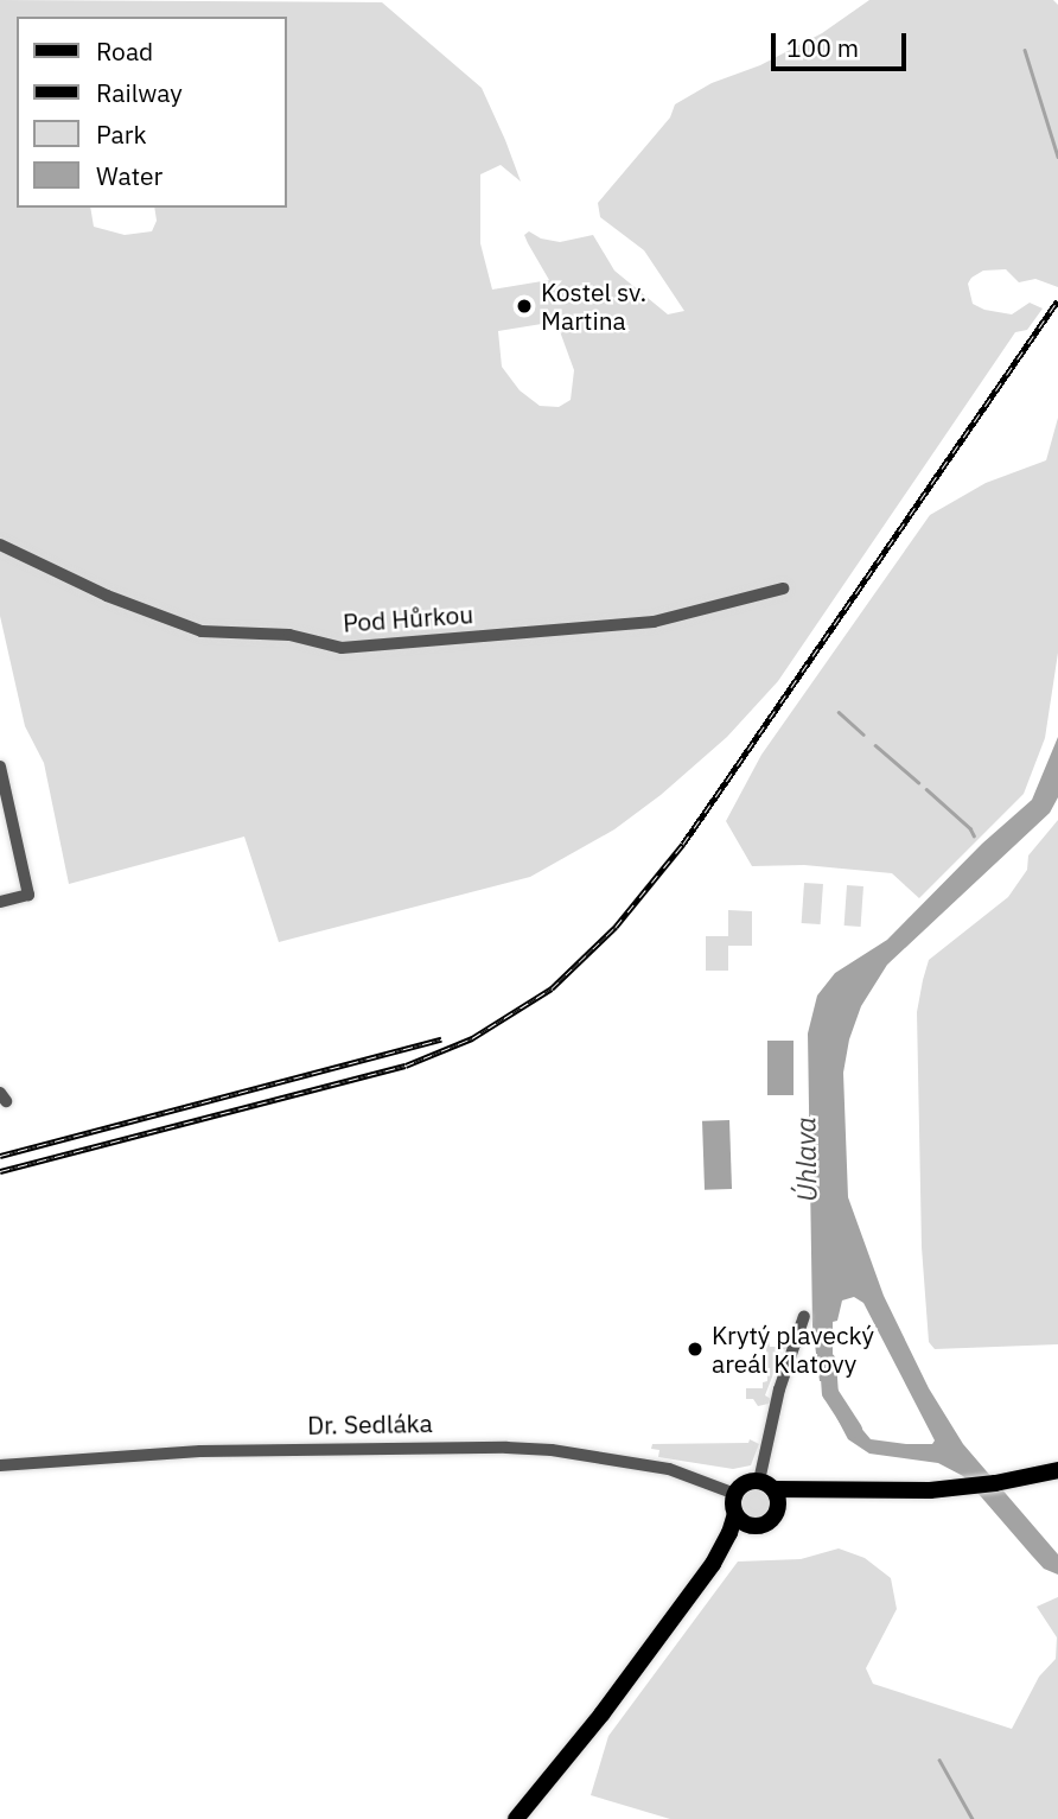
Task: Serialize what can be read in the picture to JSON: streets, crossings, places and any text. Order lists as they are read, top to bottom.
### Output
{
  "streets": {
    "street": ["Pod Hůrkou", "Dr. Sedláka"]
  },
  "water": ["Úhlava"],
  "places": ["Kostel sv. Martina", "Krytý plavecký areál Klatovy"],
  "legend": [
    "Road",
    "Railway",
    "Park",
    "Water"
  ],
  "scale_bar": "100 m"
}
